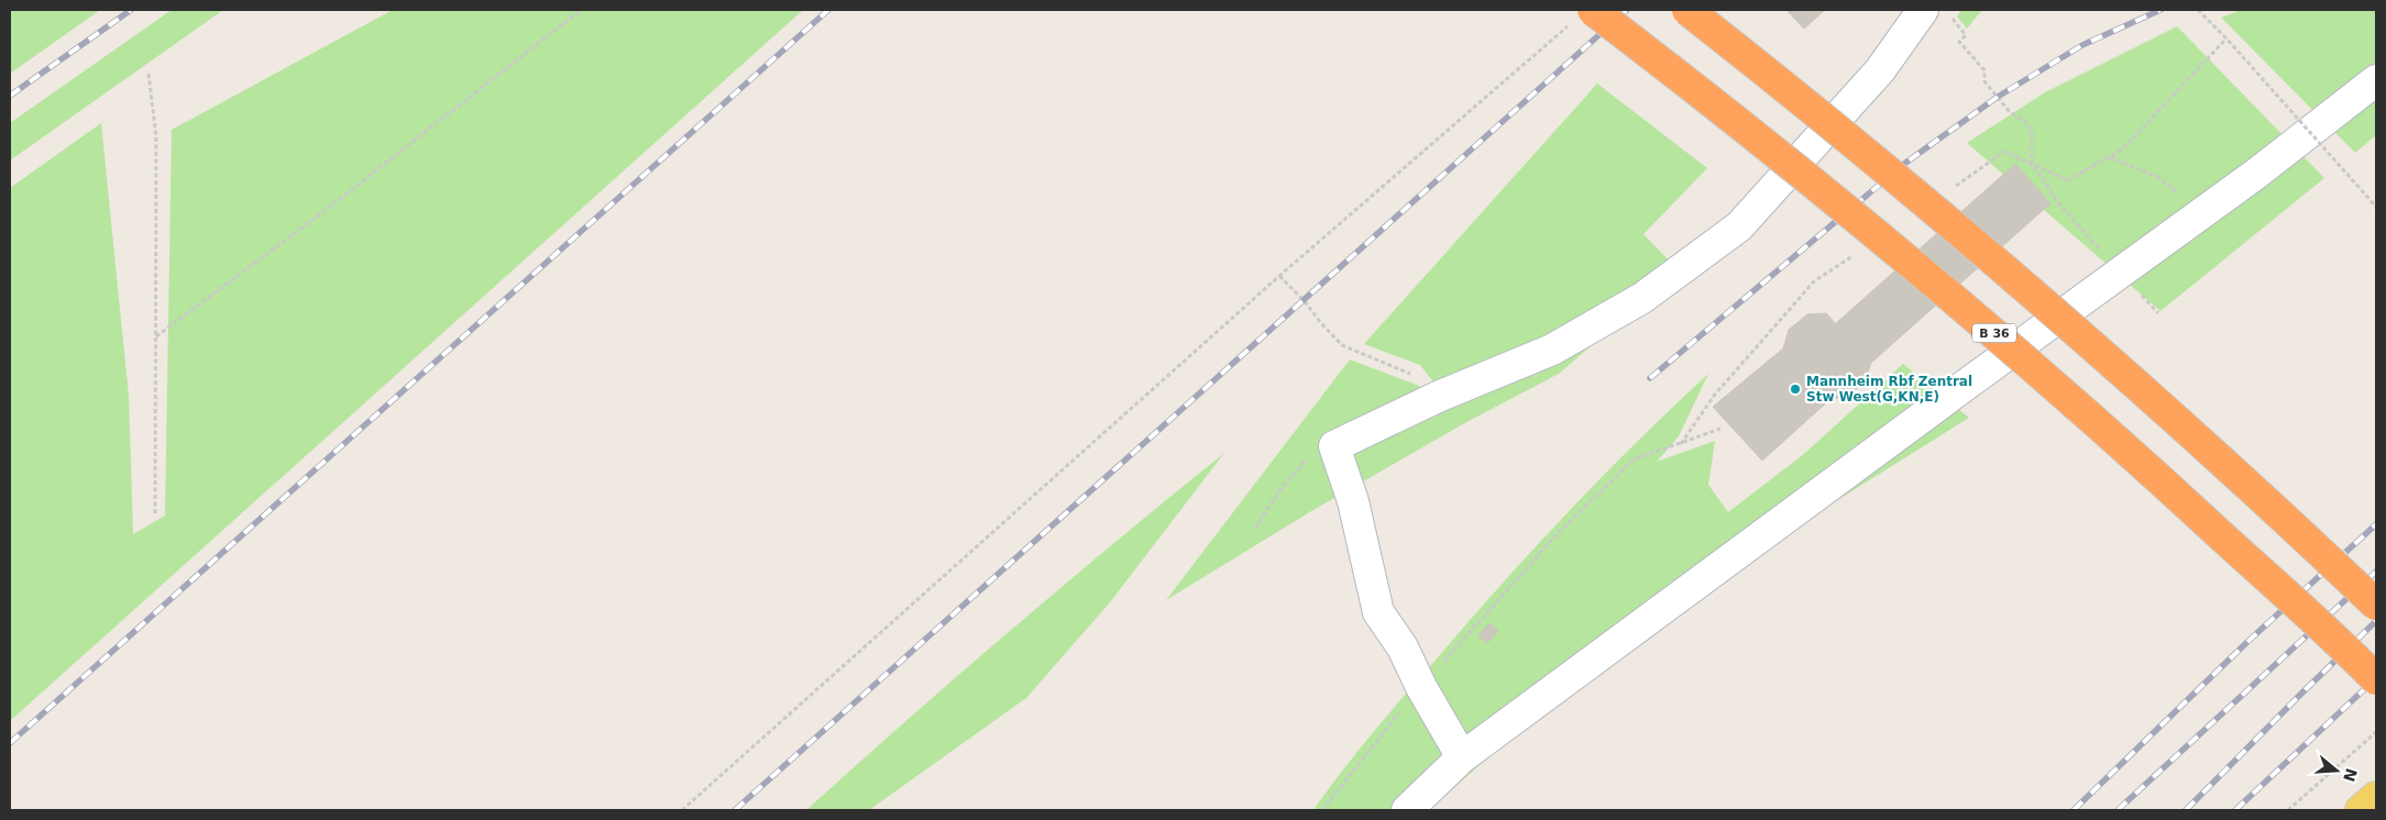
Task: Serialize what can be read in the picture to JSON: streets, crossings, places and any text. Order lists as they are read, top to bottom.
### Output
{
  "streets": {
    "highway": ["B 36"]
  },
  "places": ["Mannheim Rbf Zentral Stw West(G,KN,E)"],
  "north": "right"
}
